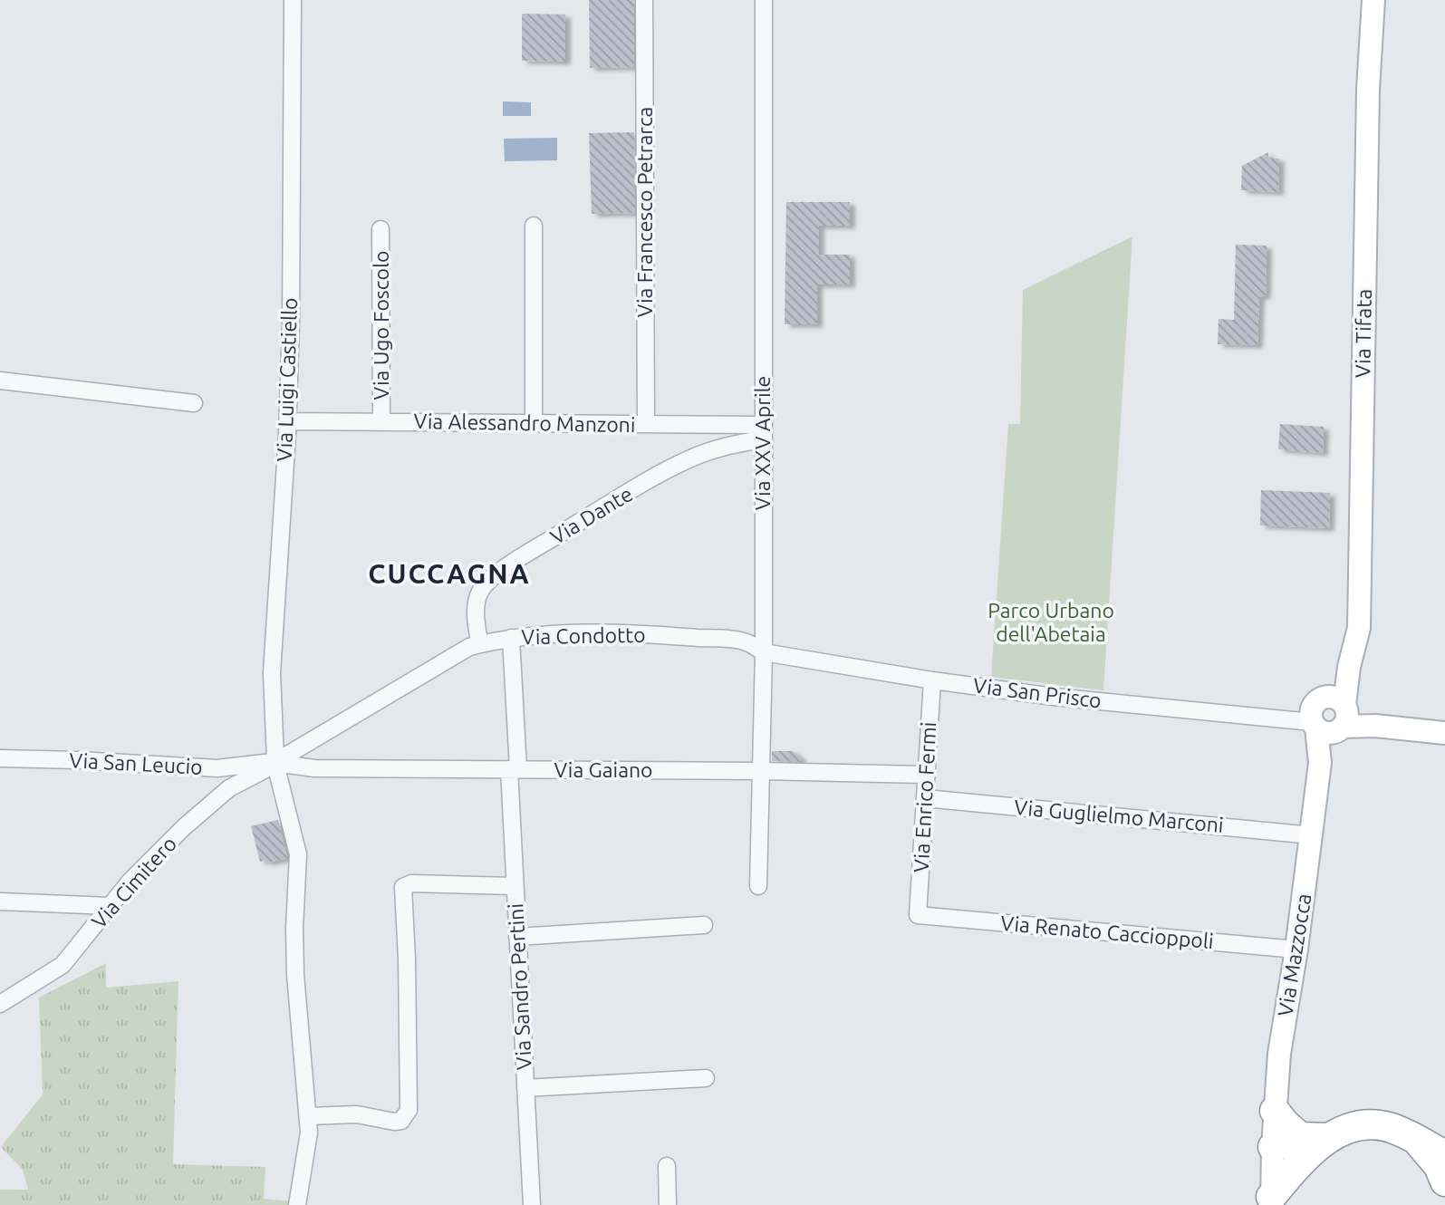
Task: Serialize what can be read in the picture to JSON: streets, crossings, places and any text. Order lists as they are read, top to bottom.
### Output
{
  "streets": {
    "street": [
      "Via Francesco Petrarca",
      "Via Ugo Foscolo",
      "Via Tifata",
      "Via Luigi Castiello",
      "Via Alessandro Manzoni",
      "Via XXV Aprile",
      "Via Dante",
      "Via Condotto",
      "Via San Prisco",
      "Via San Leucio",
      "Via Gaiano",
      "Via Enrico Fermi",
      "Via Guglielmo Marconi",
      "Via Cimitero",
      "Via Renato Caccioppoli",
      "Via Mazzocca",
      "Via Sandro Pertini"
    ]
  },
  "crossings": [
    ["Via Francesco Petrarca", "Via Alessandro Manzoni"],
    ["Via Ugo Foscolo", "Via Alessandro Manzoni"],
    ["Via Tifata", "Via San Prisco"],
    ["Via Tifata", "Via Mazzocca"],
    ["Via Luigi Castiello", "Via Alessandro Manzoni"],
    ["Via Luigi Castiello", "Via Condotto"],
    ["Via Luigi Castiello", "Via San Leucio"],
    ["Via Luigi Castiello", "Via Gaiano"],
    ["Via Luigi Castiello", "Via Cimitero"],
    ["Via Alessandro Manzoni", "Via XXV Aprile"],
    ["Via Alessandro Manzoni", "Via Dante"],
    ["Via XXV Aprile", "Via Dante"],
    ["Via XXV Aprile", "Via Condotto"],
    ["Via XXV Aprile", "Via San Prisco"],
    ["Via XXV Aprile", "Via Gaiano"],
    ["Via Dante", "Via Condotto"],
    ["Via Condotto", "Via San Prisco"],
    ["Via Condotto", "Via San Leucio"],
    ["Via Condotto", "Via Gaiano"],
    ["Via Condotto", "Via Cimitero"],
    ["Via Condotto", "Via Sandro Pertini"],
    ["Via San Prisco", "Via Enrico Fermi"],
    ["Via San Prisco", "Via Mazzocca"],
    ["Via San Leucio", "Via Gaiano"],
    ["Via San Leucio", "Via Cimitero"],
    ["Via Gaiano", "Via Enrico Fermi"],
    ["Via Gaiano", "Via Cimitero"],
    ["Via Gaiano", "Via Sandro Pertini"],
    ["Via Enrico Fermi", "Via Guglielmo Marconi"],
    ["Via Enrico Fermi", "Via Renato Caccioppoli"],
    ["Via Guglielmo Marconi", "Via Mazzocca"],
    ["Via Renato Caccioppoli", "Via Mazzocca"]
  ],
  "districts": ["CUCCAGNA"],
  "parks": ["Parco Urbano dell'Abetaia"]
}
